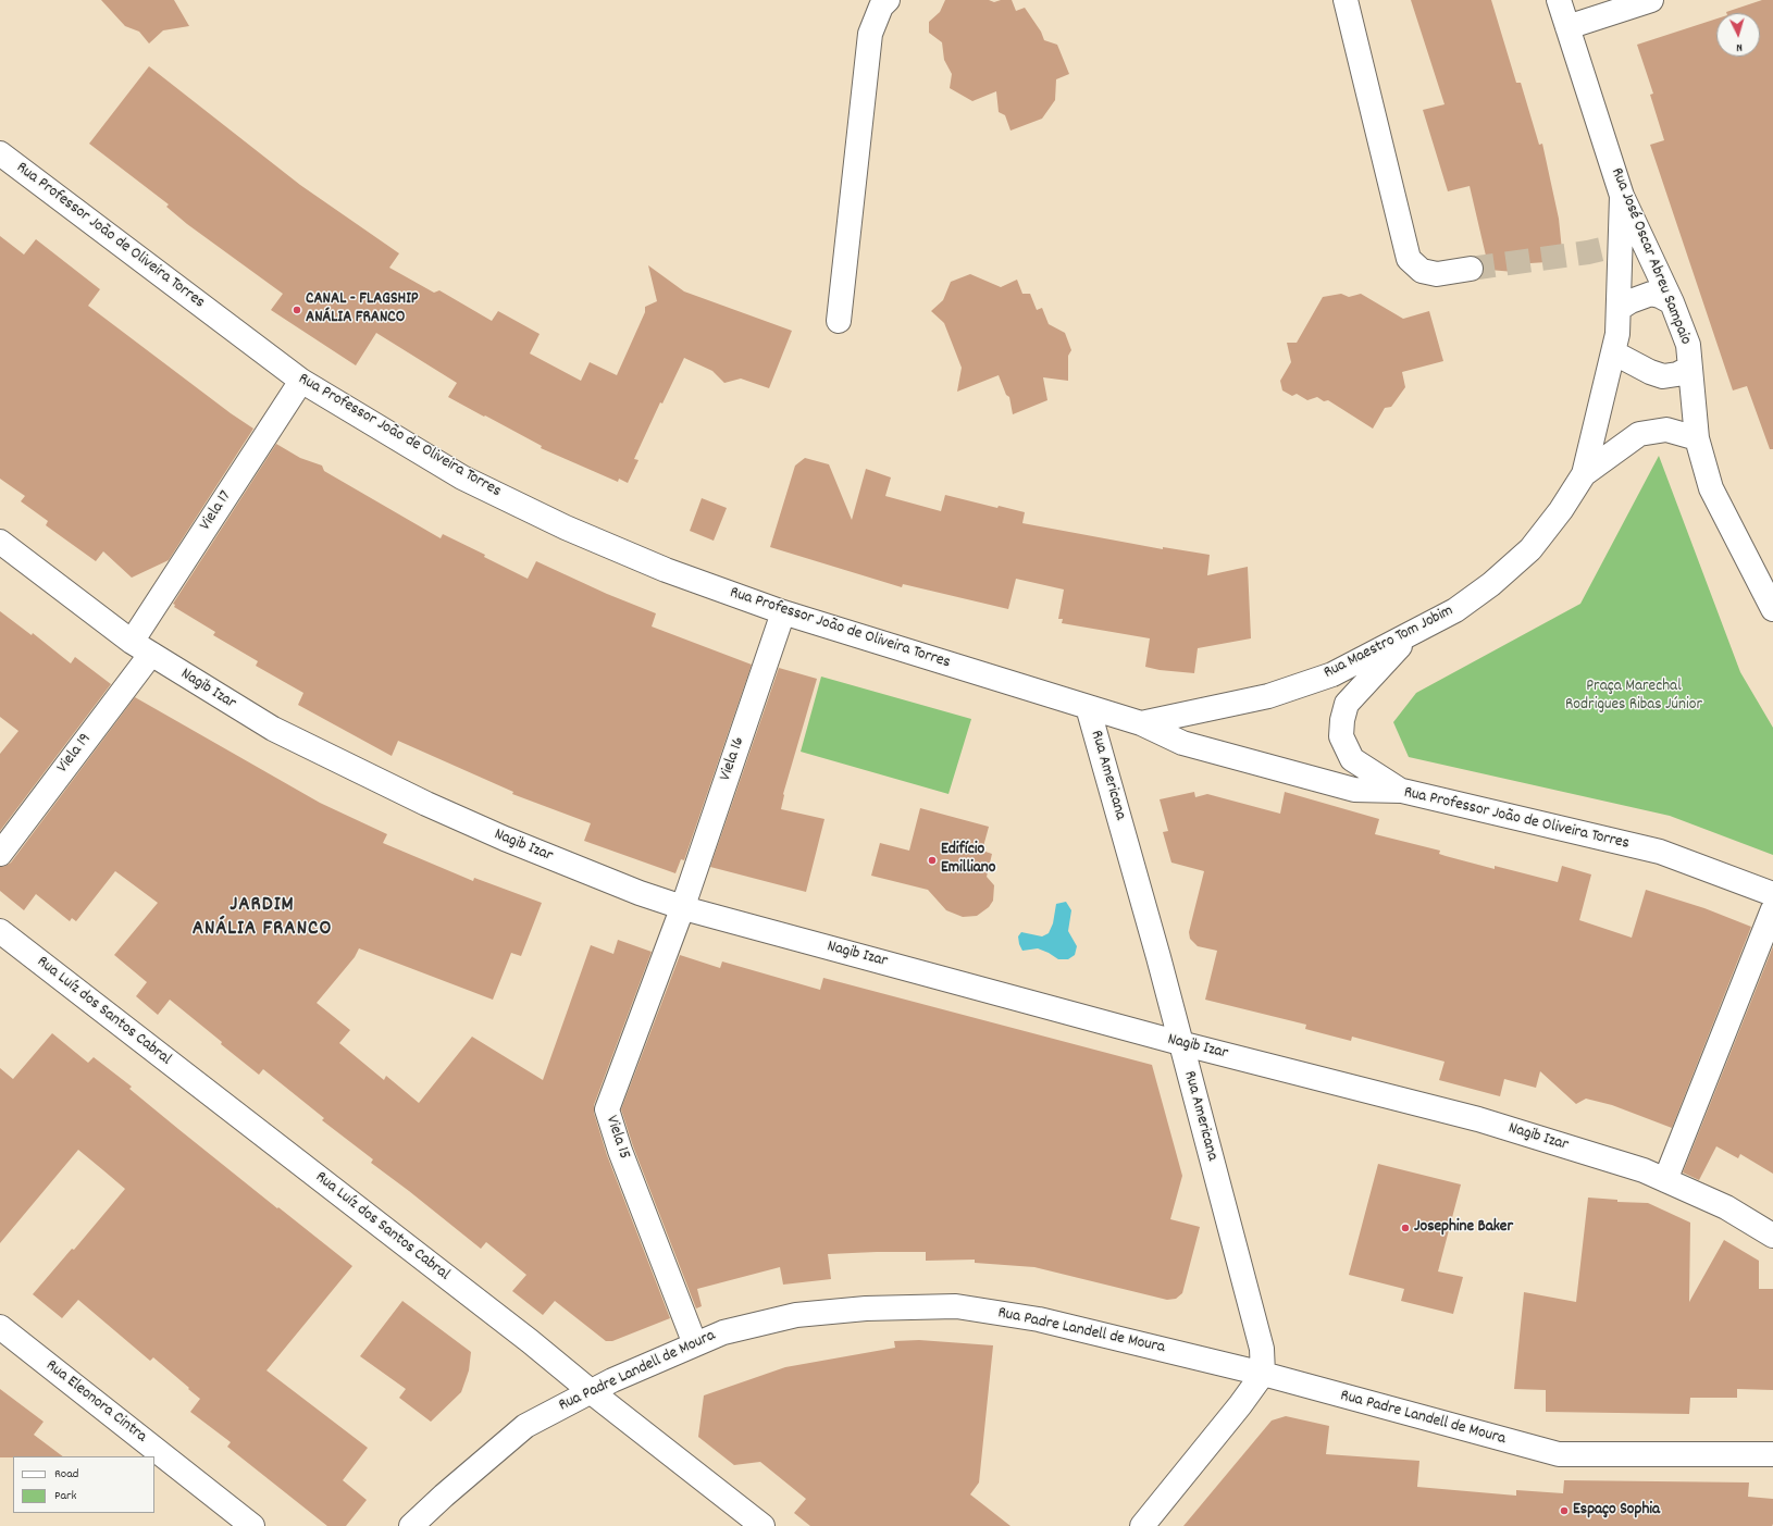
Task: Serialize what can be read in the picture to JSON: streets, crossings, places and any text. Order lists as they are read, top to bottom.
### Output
{
  "streets": {
    "street": [
      "Rua Professor João de Oliveira Torres",
      "Rua José Oscar Abreu Sampaio",
      "Viela 17",
      "Rua Maestro Tom Jobim",
      "Nagib Izar",
      "Viela 19",
      "Viela 16",
      "Rua Americana",
      "Rua Luíz dos Santos Cabral",
      "Viela 15",
      "Rua Padre Landell de Moura",
      "Rua Eleonora Cintra"
    ]
  },
  "crossings": [
    ["Rua Professor João de Oliveira Torres", "Viela 17"],
    ["Rua Professor João de Oliveira Torres", "Rua Maestro Tom Jobim"],
    ["Rua Professor João de Oliveira Torres", "Viela 16"],
    ["Rua Professor João de Oliveira Torres", "Rua Americana"],
    ["Rua José Oscar Abreu Sampaio", "Rua Maestro Tom Jobim"],
    ["Viela 17", "Nagib Izar"],
    ["Viela 17", "Viela 19"],
    ["Nagib Izar", "Viela 19"],
    ["Nagib Izar", "Viela 16"],
    ["Nagib Izar", "Rua Americana"],
    ["Nagib Izar", "Viela 15"],
    ["Viela 16", "Viela 15"],
    ["Rua Americana", "Rua Padre Landell de Moura"],
    ["Rua Luíz dos Santos Cabral", "Rua Padre Landell de Moura"],
    ["Viela 15", "Rua Padre Landell de Moura"]
  ],
  "districts": ["JARDIM ANÁLIA FRANCO"],
  "parks": ["Praça Marechal Rodrigues Ribas Júnior"],
  "places": [
    "CANAL - FLAGSHIP ANÁLIA FRANCO",
    "Edifício Emilliano",
    "Josephine Baker",
    "Espaço Sophia"
  ],
  "legend": ["Road", "Park"],
  "north": "bottom"
}
